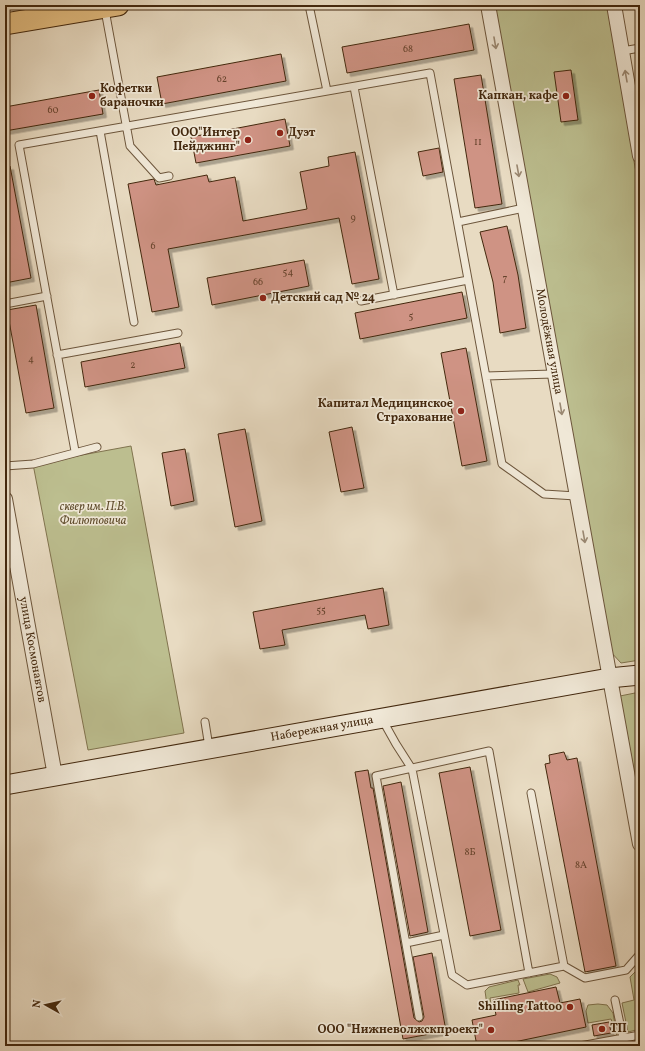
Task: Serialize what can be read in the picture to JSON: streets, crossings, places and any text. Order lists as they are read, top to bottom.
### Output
{
  "streets": {
    "street": ["Молодёжная улица", "улица Космонавтов", "Набережная улица"]
  },
  "crossings": [
    ["Молодёжная улица", "Набережная улица"],
    ["улица Космонавтов", "Набережная улица"]
  ],
  "one_way": ["Молодёжная улица"],
  "parks": ["сквер им. П.В. Филютовича"],
  "places": [
    "Кофетки бараночки",
    "Капкан, кафе",
    "Дуэт",
    "ООО\"Интер Пейджинг\"",
    "Детский сад № 24",
    "Капитал Медицинское Страхование",
    "Shilling Tattoo",
    "ТП",
    "ООО \"Нижневолжскпроект\""
  ],
  "house_numbers": [
    "68",
    "62",
    "60",
    "11",
    "9",
    "6",
    "54",
    "7",
    "66",
    "5",
    "4",
    "2",
    "55",
    "8Б",
    "8А"
  ],
  "north": "left"
}
